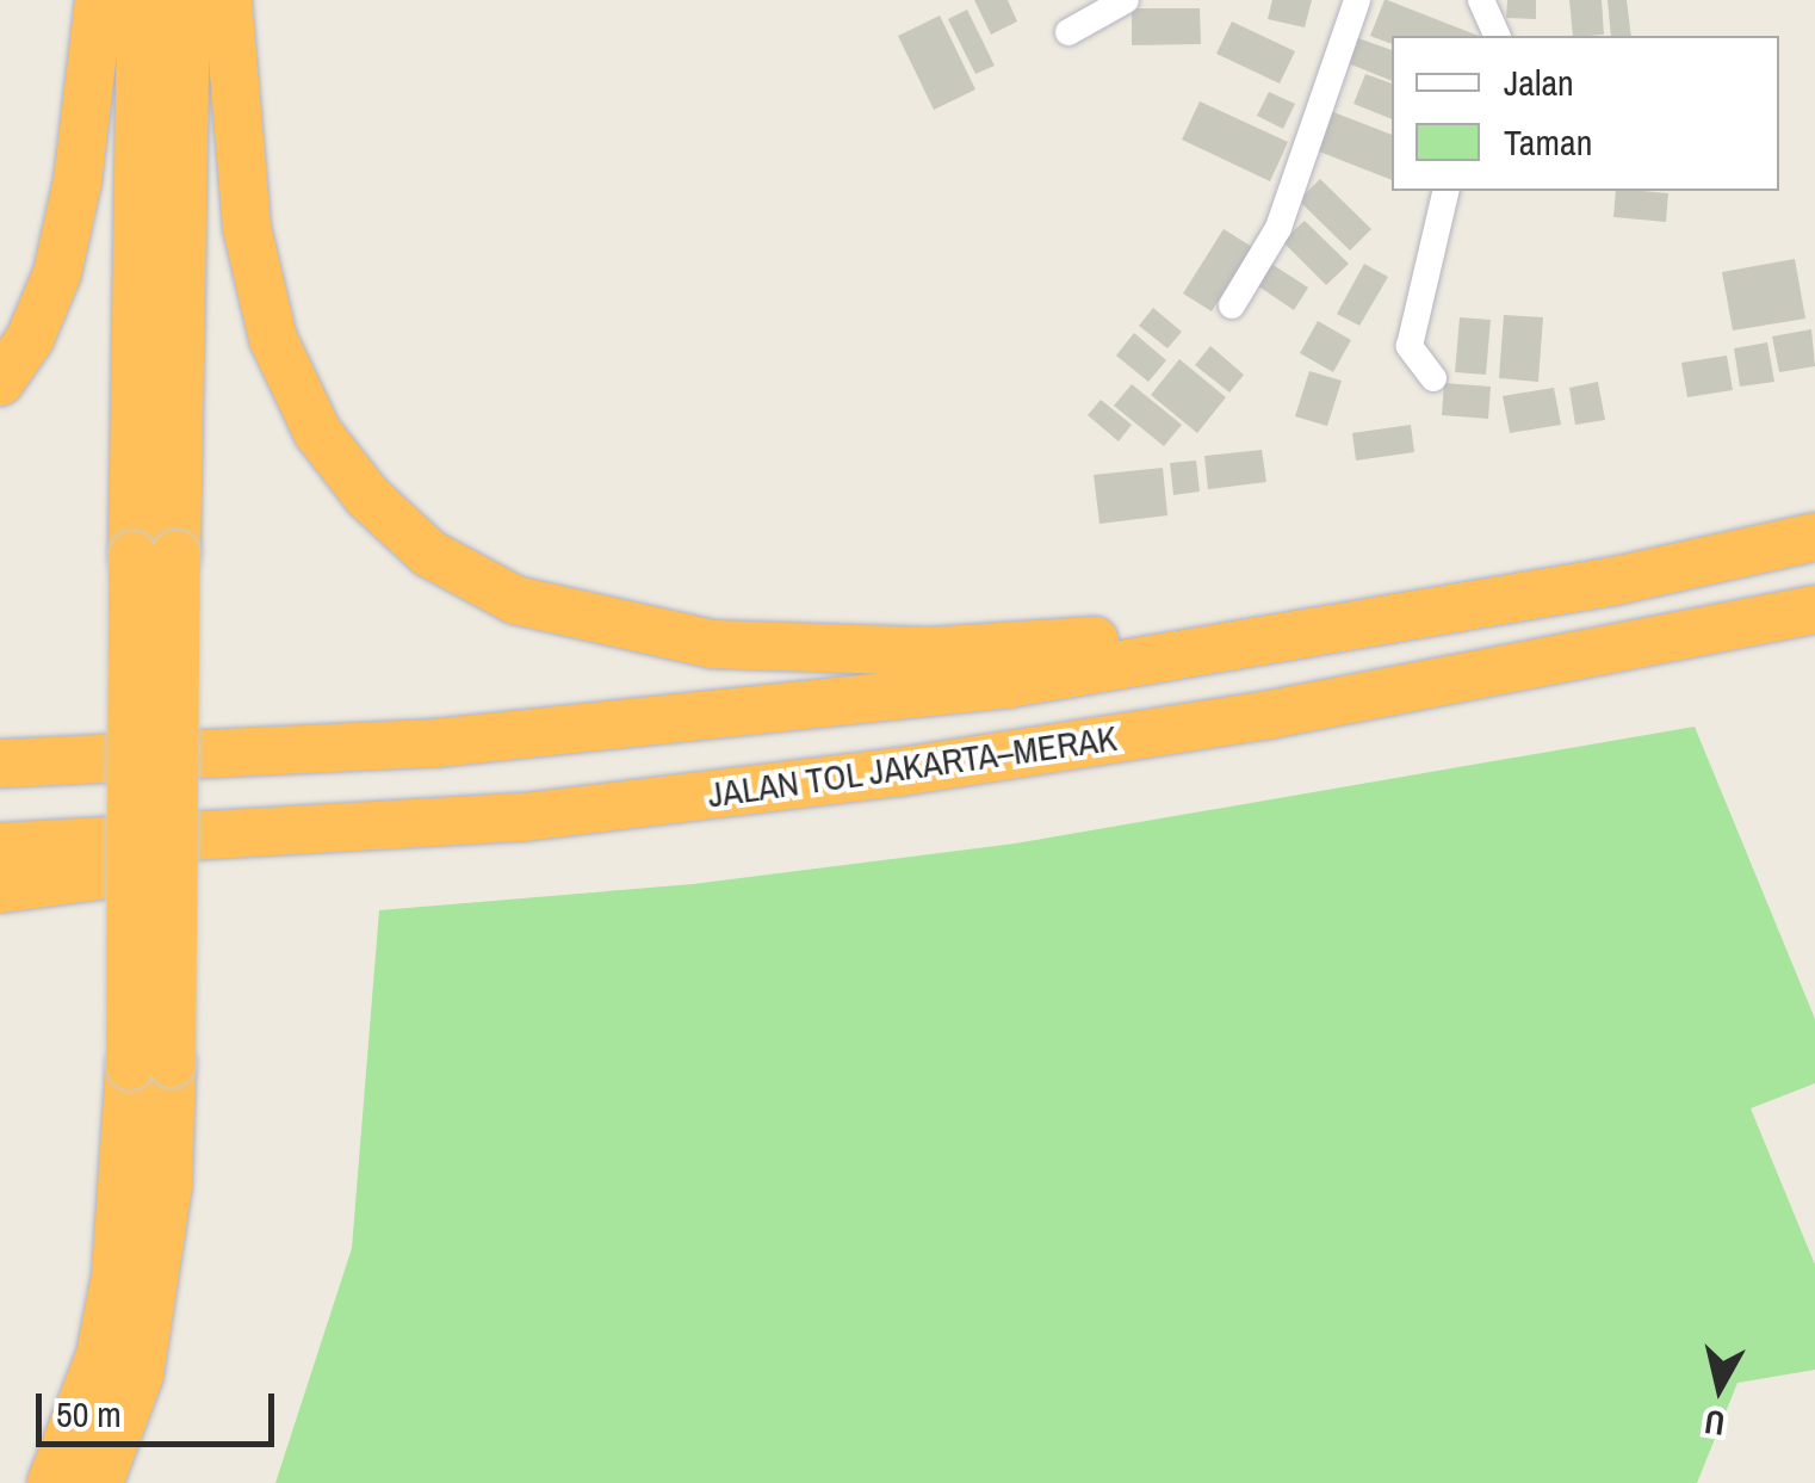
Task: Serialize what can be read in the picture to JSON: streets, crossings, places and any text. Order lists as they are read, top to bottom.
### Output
{
  "streets": {
    "highway": ["JALAN TOL JAKARTA–MERAK"]
  },
  "legend": ["Jalan", "Taman"],
  "scale_bar": "50 m",
  "north": "bottom"
}
